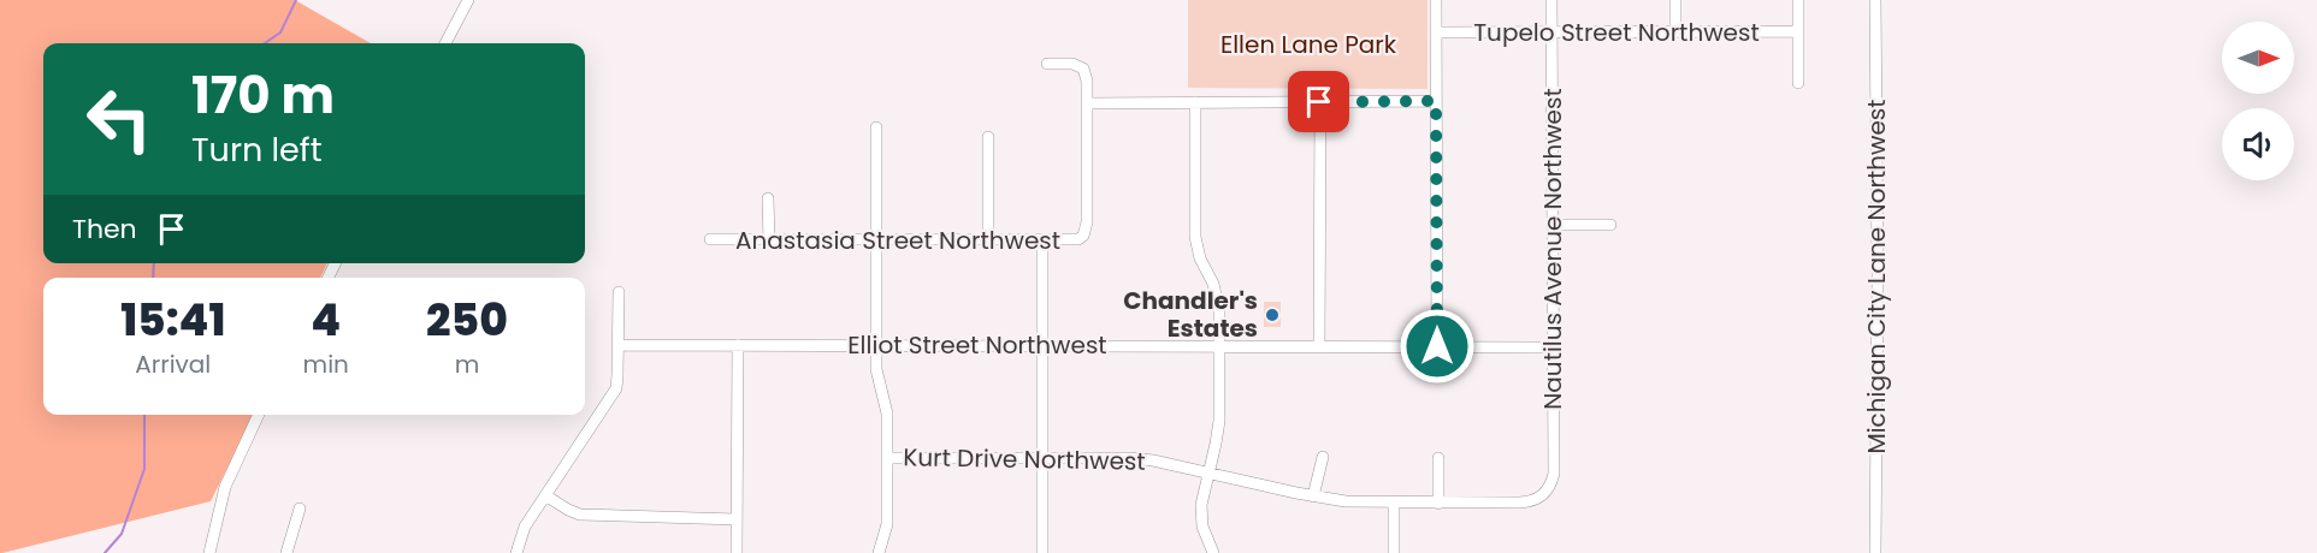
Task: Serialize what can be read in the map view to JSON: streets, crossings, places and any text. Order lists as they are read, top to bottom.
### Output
{
  "streets": {
    "street": [
      "Tupelo Street Northwest",
      "Anastasia Street Northwest",
      "Nautilus Avenue Northwest",
      "Michigan City Lane Northwest",
      "Elliot Street Northwest",
      "Kurt Drive Northwest"
    ]
  },
  "crossings": [
    ["Tupelo Street Northwest", "Nautilus Avenue Northwest"],
    ["Nautilus Avenue Northwest", "Elliot Street Northwest"],
    ["Nautilus Avenue Northwest", "Kurt Drive Northwest"]
  ],
  "parks": ["Ellen Lane Park"],
  "places": ["Chandler's Estates"],
  "north": "right",
  "page": {
    "turn": ["170 m", "Turn left"],
    "then": "Then",
    "eta": [
      "15:41",
      "Arrival",
      "4",
      "min",
      "250",
      "m"
    ]
  }
}
